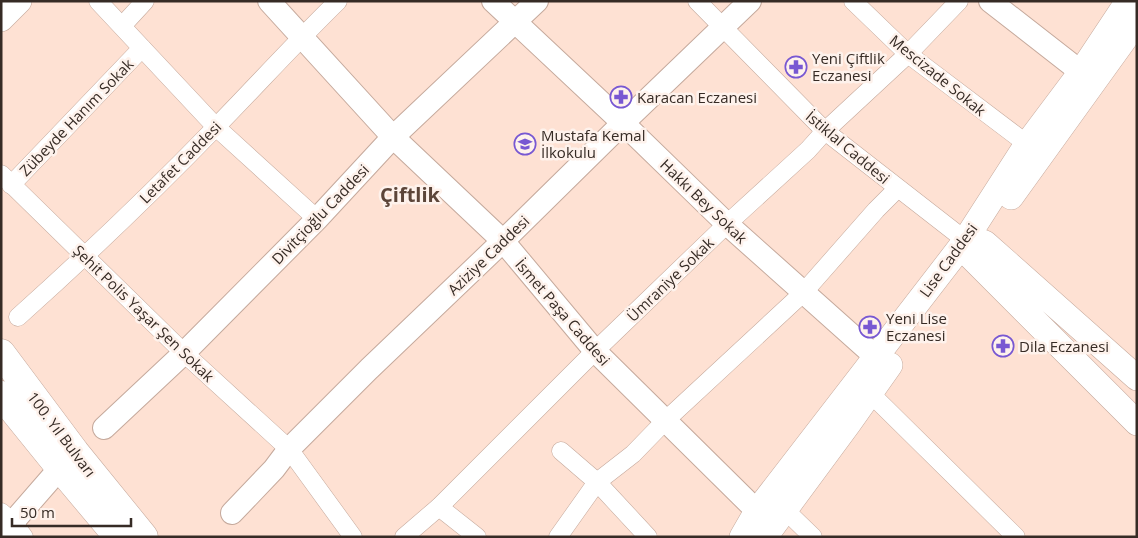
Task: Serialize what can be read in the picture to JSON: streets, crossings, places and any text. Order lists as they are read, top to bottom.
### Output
{
  "streets": {
    "main road": ["İstiklal Caddesi", "Lise Caddesi", "100. Yıl Bulvarı"],
    "street": [
      "Mescizade Sokak",
      "Zübeyde Hanım Sokak",
      "Letafet Caddesi",
      "Hakkı Bey Sokak",
      "Divitçioğlu Caddesi",
      "Aziziye Caddesi",
      "Ümraniye Sokak",
      "İsmet Paşa Caddesi",
      "Şehit Polis Yaşar Şen Sokak"
    ]
  },
  "crossings": [
    ["Mescizade Sokak", "Lise Caddesi"],
    ["Mescizade Sokak", "Ümraniye Sokak"],
    ["Zübeyde Hanım Sokak", "Şehit Polis Yaşar Şen Sokak"],
    ["İstiklal Caddesi", "Aziziye Caddesi"],
    ["İstiklal Caddesi", "Lise Caddesi"],
    ["İstiklal Caddesi", "Ümraniye Sokak"],
    ["Letafet Caddesi", "İsmet Paşa Caddesi"],
    ["Letafet Caddesi", "Şehit Polis Yaşar Şen Sokak"],
    ["Hakkı Bey Sokak", "Divitçioğlu Caddesi"],
    ["Hakkı Bey Sokak", "Aziziye Caddesi"],
    ["Hakkı Bey Sokak", "Lise Caddesi"],
    ["Hakkı Bey Sokak", "Ümraniye Sokak"],
    ["Divitçioğlu Caddesi", "İsmet Paşa Caddesi"],
    ["Divitçioğlu Caddesi", "Şehit Polis Yaşar Şen Sokak"],
    ["Aziziye Caddesi", "İsmet Paşa Caddesi"],
    ["Aziziye Caddesi", "Şehit Polis Yaşar Şen Sokak"],
    ["Lise Caddesi", "İsmet Paşa Caddesi"],
    ["Ümraniye Sokak", "İsmet Paşa Caddesi"]
  ],
  "districts": ["Çiftlik"],
  "places": {
    "pharmacy": [
      "Yeni Çiftlik Eczanesi",
      "Karacan Eczanesi",
      "Yeni Lise Eczanesi",
      "Dila Eczanesi"
    ],
    "school or university": ["Mustafa Kemal İlkokulu"]
  },
  "scale_bar": "50 m"
}
